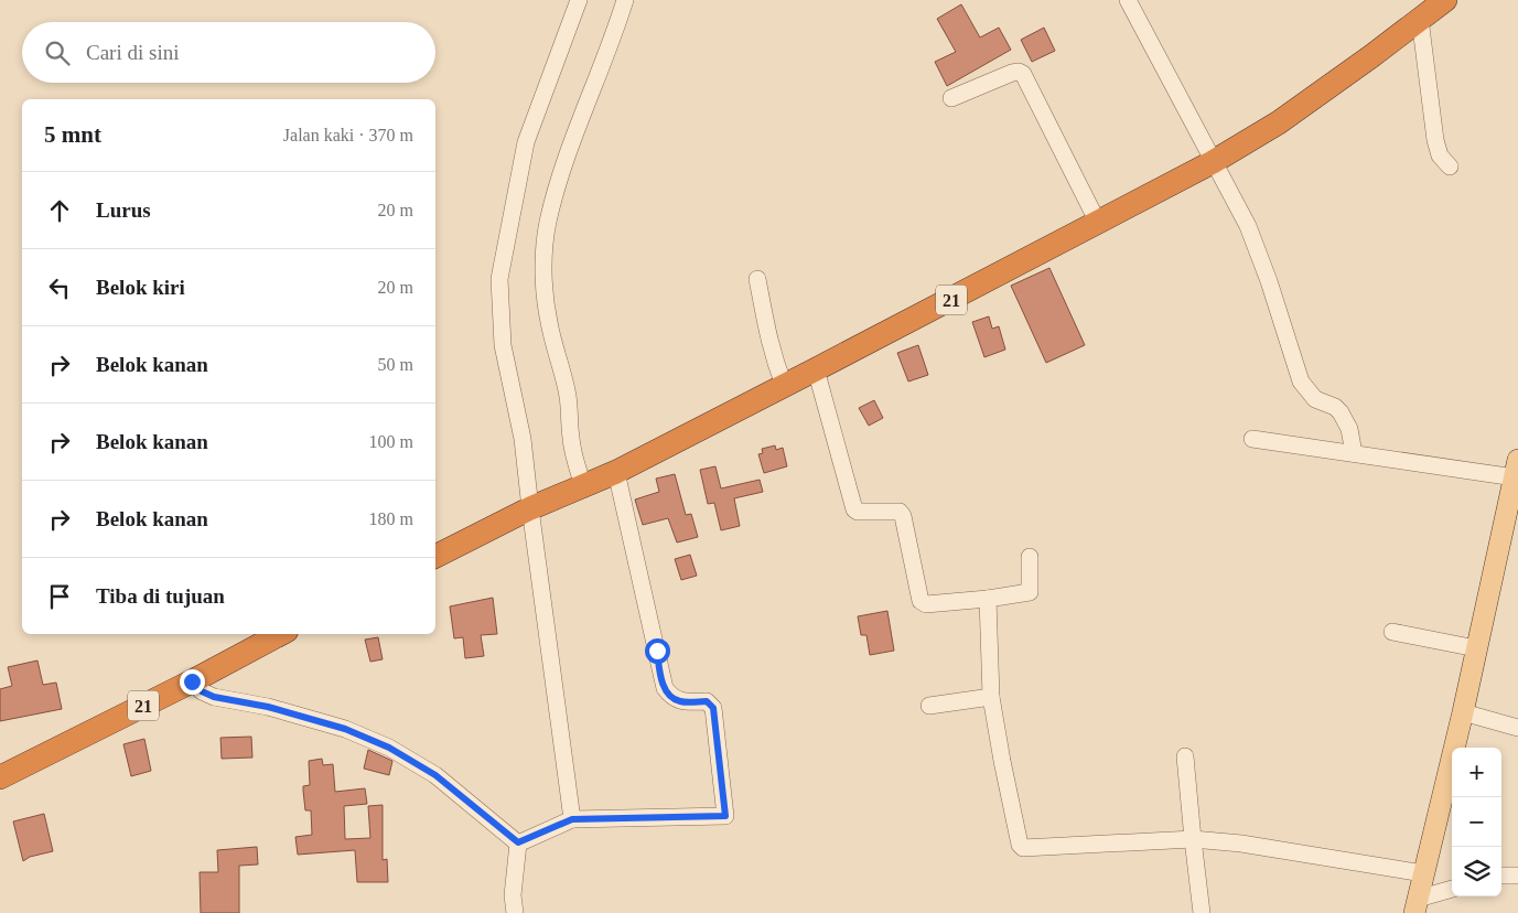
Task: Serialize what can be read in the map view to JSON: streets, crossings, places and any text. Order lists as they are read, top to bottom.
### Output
{
  "streets": {
    "highway": ["21"]
  },
  "page": {
    "search": "Cari di sini",
    "heading": ["5 mnt", "Jalan kaki · 370 m"],
    "list": [
      ["Lurus", "20 m"],
      ["Belok kiri", "20 m"],
      ["Belok kanan", "50 m"],
      ["Belok kanan", "100 m"],
      ["Belok kanan", "180 m"],
      "Tiba di tujuan"
    ],
    "map_buttons": ["+", "−"]
  }
}
